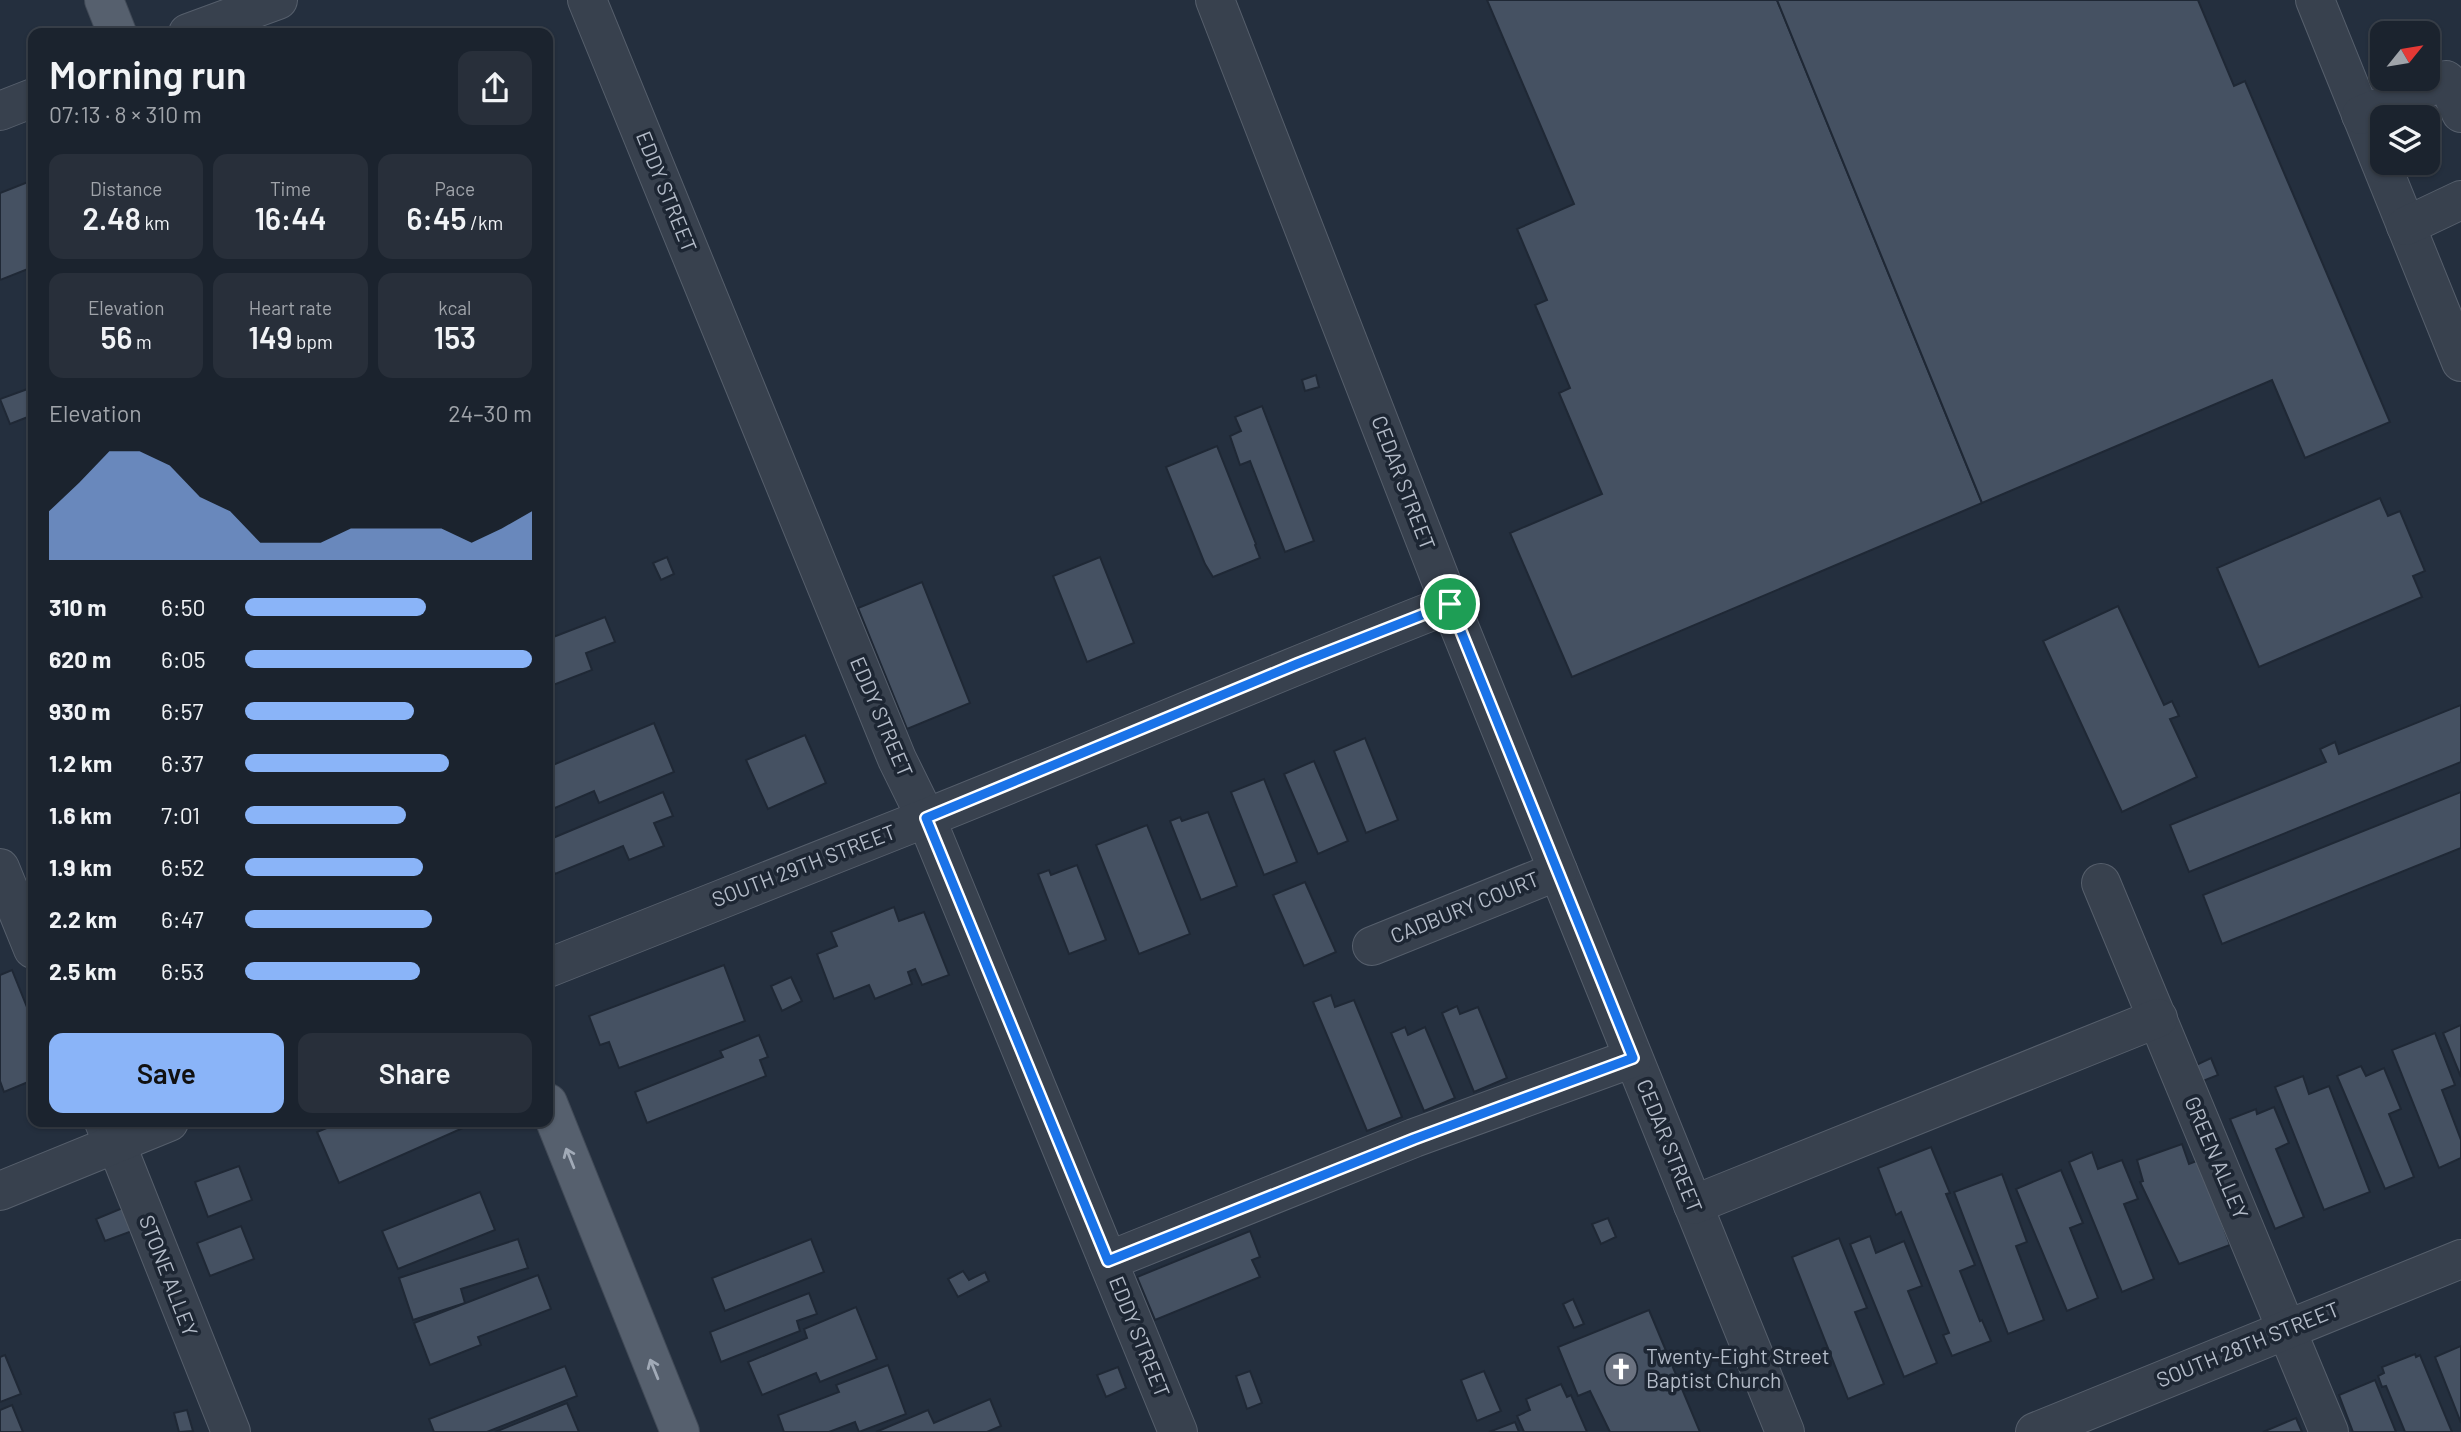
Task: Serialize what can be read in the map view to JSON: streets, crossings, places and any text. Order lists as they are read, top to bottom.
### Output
{
  "streets": {
    "street": [
      "EDDY STREET",
      "CEDAR STREET",
      "SOUTH 29TH STREET",
      "CADBURY COURT",
      "GREEN ALLEY",
      "STONE ALLEY",
      "SOUTH 28TH STREET"
    ]
  },
  "crossings": [
    ["EDDY STREET", "SOUTH 29TH STREET"],
    ["CEDAR STREET", "SOUTH 29TH STREET"],
    ["CEDAR STREET", "CADBURY COURT"],
    ["GREEN ALLEY", "SOUTH 28TH STREET"]
  ],
  "places": {
    "church": ["Twenty-Eight Street Baptist Church"]
  },
  "north": "top right",
  "page": {
    "heading": ["Morning run", "07:13 · 8 × 310 m"],
    "stats": [
      ["Distance", "2.48 km"],
      ["Time", "16:44"],
      ["Pace", "6:45 /km"],
      ["Elevation", "56 m"],
      ["Heart rate", "149 bpm"],
      ["kcal", "153"]
    ],
    "chart": ["Elevation", "24–30 m"],
    "list": [
      {
        "name": "310 m",
        "note": "6:50"
      },
      {
        "name": "620 m",
        "note": "6:05"
      },
      {
        "name": "930 m",
        "note": "6:57"
      },
      {
        "name": "1.2 km",
        "note": "6:37"
      },
      {
        "name": "1.6 km",
        "note": "7:01"
      },
      {
        "name": "1.9 km",
        "note": "6:52"
      },
      {
        "name": "2.2 km",
        "note": "6:47"
      },
      {
        "name": "2.5 km",
        "note": "6:53"
      }
    ],
    "buttons": ["Save", "Share"]
  }
}
